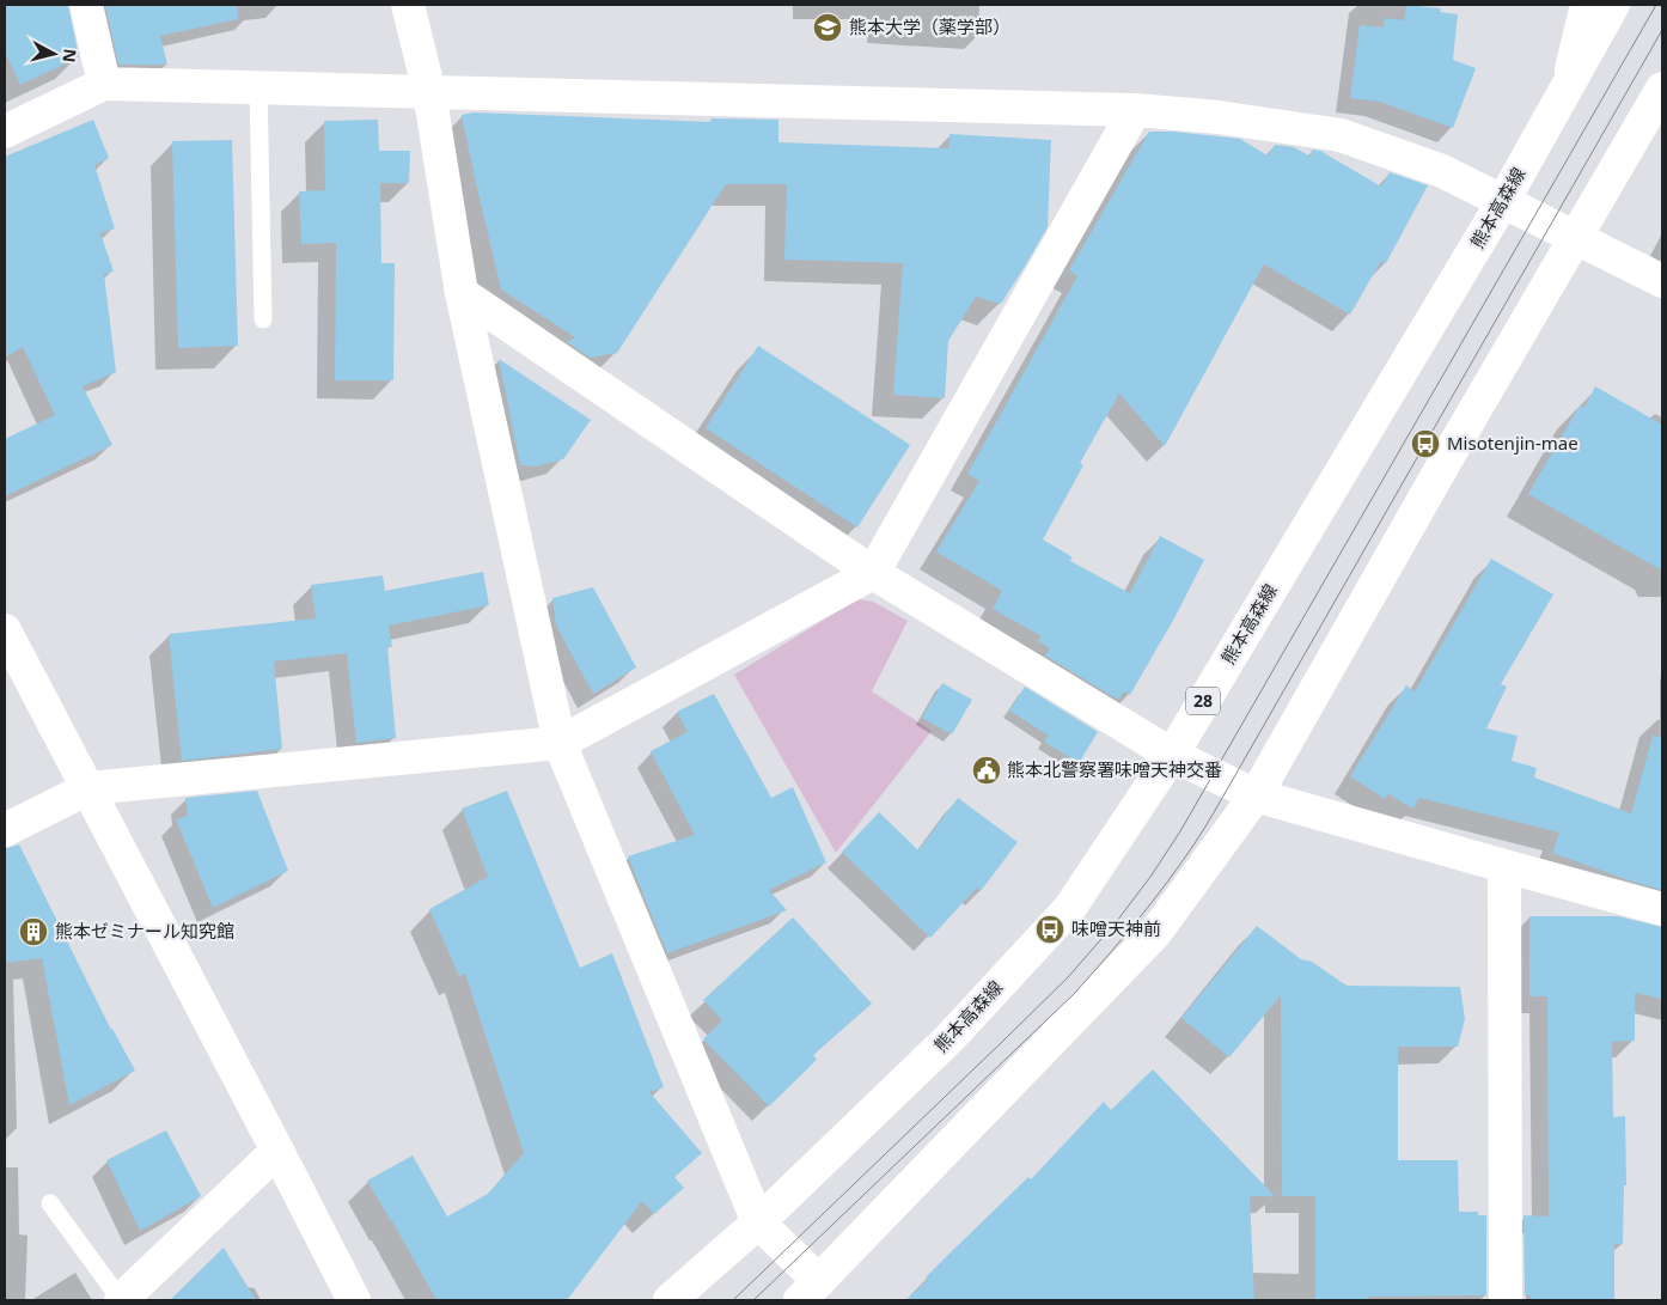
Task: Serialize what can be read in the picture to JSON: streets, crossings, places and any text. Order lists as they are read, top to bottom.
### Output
{
  "streets": {
    "street": ["熊本高森線", "28"]
  },
  "places": {
    "school or university": ["熊本大学（薬学部）"],
    "bus stop": ["Misotenjin-mae", "味噌天神前"],
    "public building": ["熊本北警察署味噌天神交番"],
    "building": ["熊本ゼミナール知究館"]
  },
  "north": "right"
}
